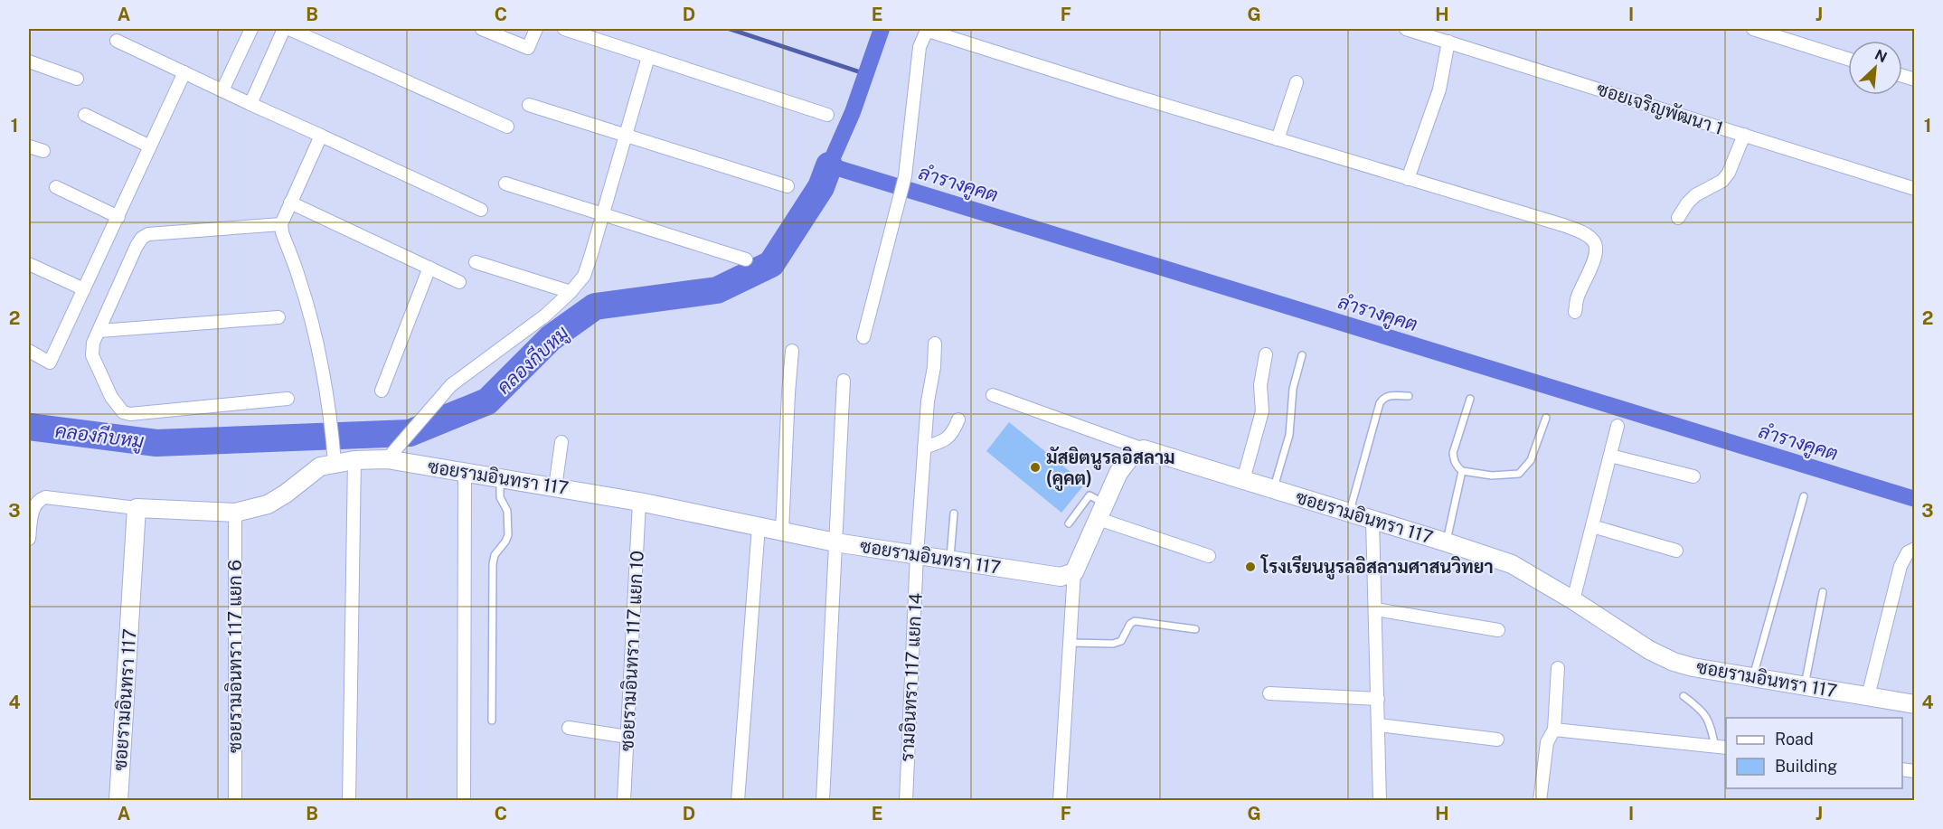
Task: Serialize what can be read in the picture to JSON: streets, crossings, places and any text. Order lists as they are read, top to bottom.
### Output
{
  "streets": {
    "street": [
      "ซอยเจริญพัฒนา 1",
      "ซอยรามอินทรา 117",
      "ซอยรามอินทรา 117 แยก 10",
      "ซอยรามอินทรา 117 แยก 6",
      "รามอินทรา 117 แยก 14"
    ]
  },
  "crossings": [
    ["ซอยรามอินทรา 117", "ซอยรามอินทรา 117 แยก 10"],
    ["ซอยรามอินทรา 117", "ซอยรามอินทรา 117 แยก 6"],
    ["ซอยรามอินทรา 117", "รามอินทรา 117 แยก 14"]
  ],
  "water": ["ลำรางคูคต", "คลองกีบหมู"],
  "places": ["มัสยิตนูรลอิสลาม (คูคต)", "โรงเรียนนูรลอิสลามศาสนวิทยา"],
  "legend": ["Road", "Building"],
  "north": "top right",
  "grid": {
    "columns": [
      "A",
      "B",
      "C",
      "D",
      "E",
      "F",
      "G",
      "H",
      "I",
      "J"
    ],
    "rows": [
      "1",
      "2",
      "3",
      "4"
    ]
  }
}
